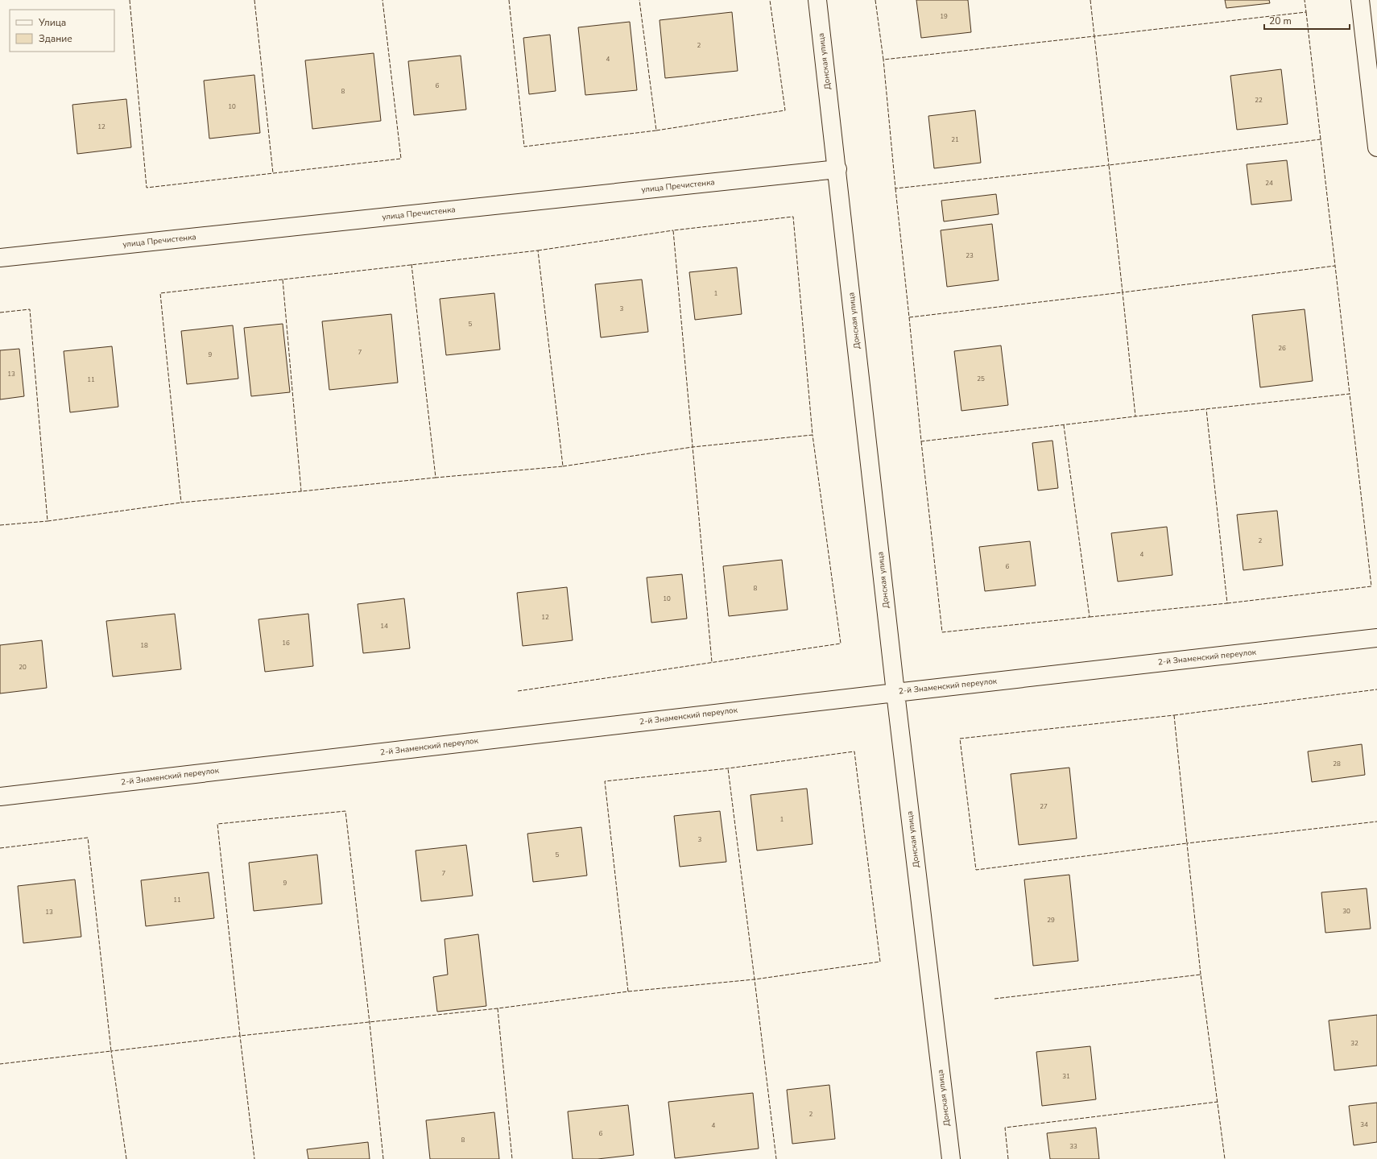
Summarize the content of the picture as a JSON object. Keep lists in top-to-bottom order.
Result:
{
  "streets": {
    "street": ["Донская улица", "улица Пречистенка", "2-й Знаменский переулок"]
  },
  "crossings": [
    ["Донская улица", "улица Пречистенка"],
    ["Донская улица", "2-й Знаменский переулок"]
  ],
  "house_numbers": [
    "19",
    "2",
    "4",
    "6",
    "8",
    "22",
    "10",
    "12",
    "21",
    "24",
    "23",
    "1",
    "3",
    "5",
    "26",
    "7",
    "9",
    "13",
    "25",
    "11",
    "2",
    "4",
    "6",
    "8",
    "10",
    "12",
    "14",
    "16",
    "18",
    "20",
    "28",
    "27",
    "1",
    "3",
    "5",
    "7",
    "9",
    "11",
    "30",
    "13",
    "29",
    "32",
    "31",
    "2",
    "34",
    "4",
    "6",
    "8",
    "33"
  ],
  "legend": ["Улица", "Здание"],
  "scale_bar": "20 m"
}
